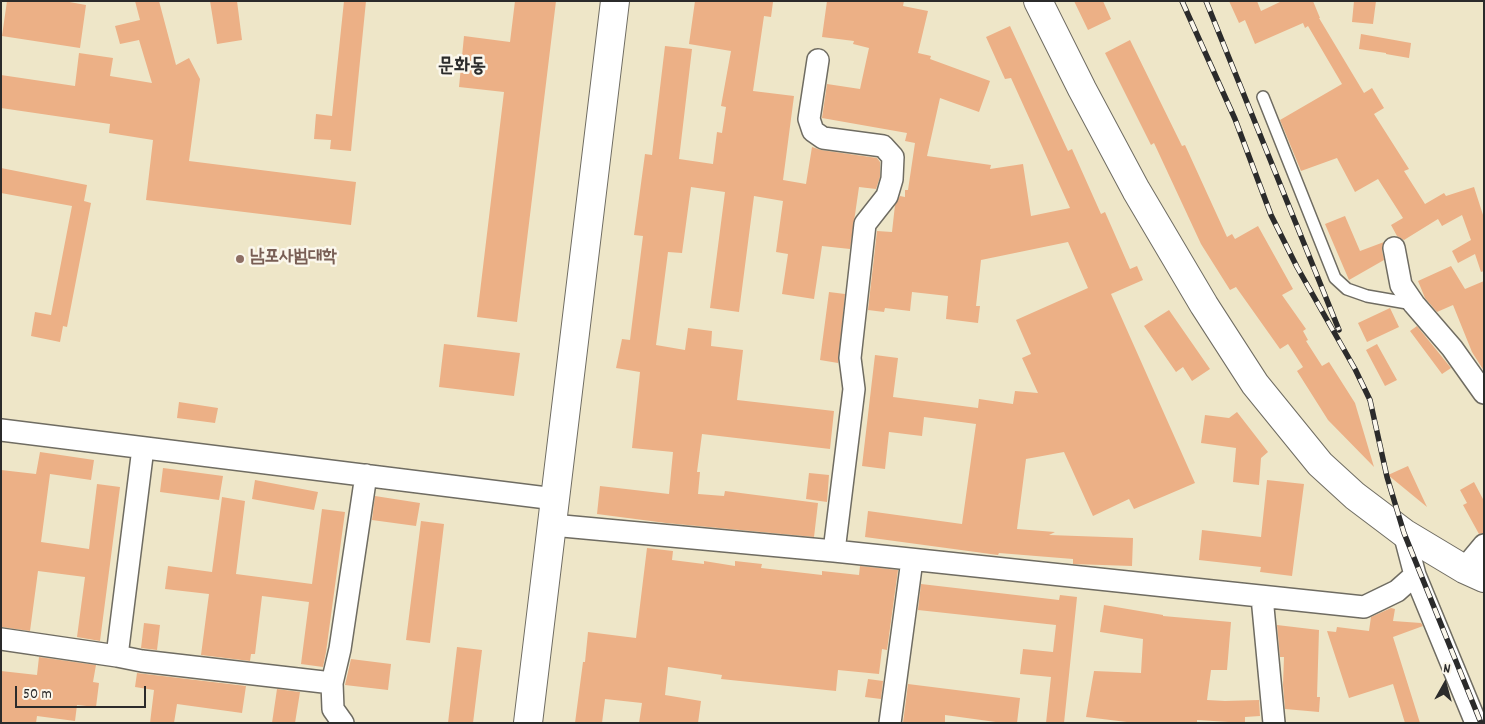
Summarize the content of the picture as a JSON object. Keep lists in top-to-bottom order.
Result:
{
  "districts": ["문화동"],
  "places": ["남포사범대학"],
  "scale_bar": "50 m",
  "north": "top"
}
